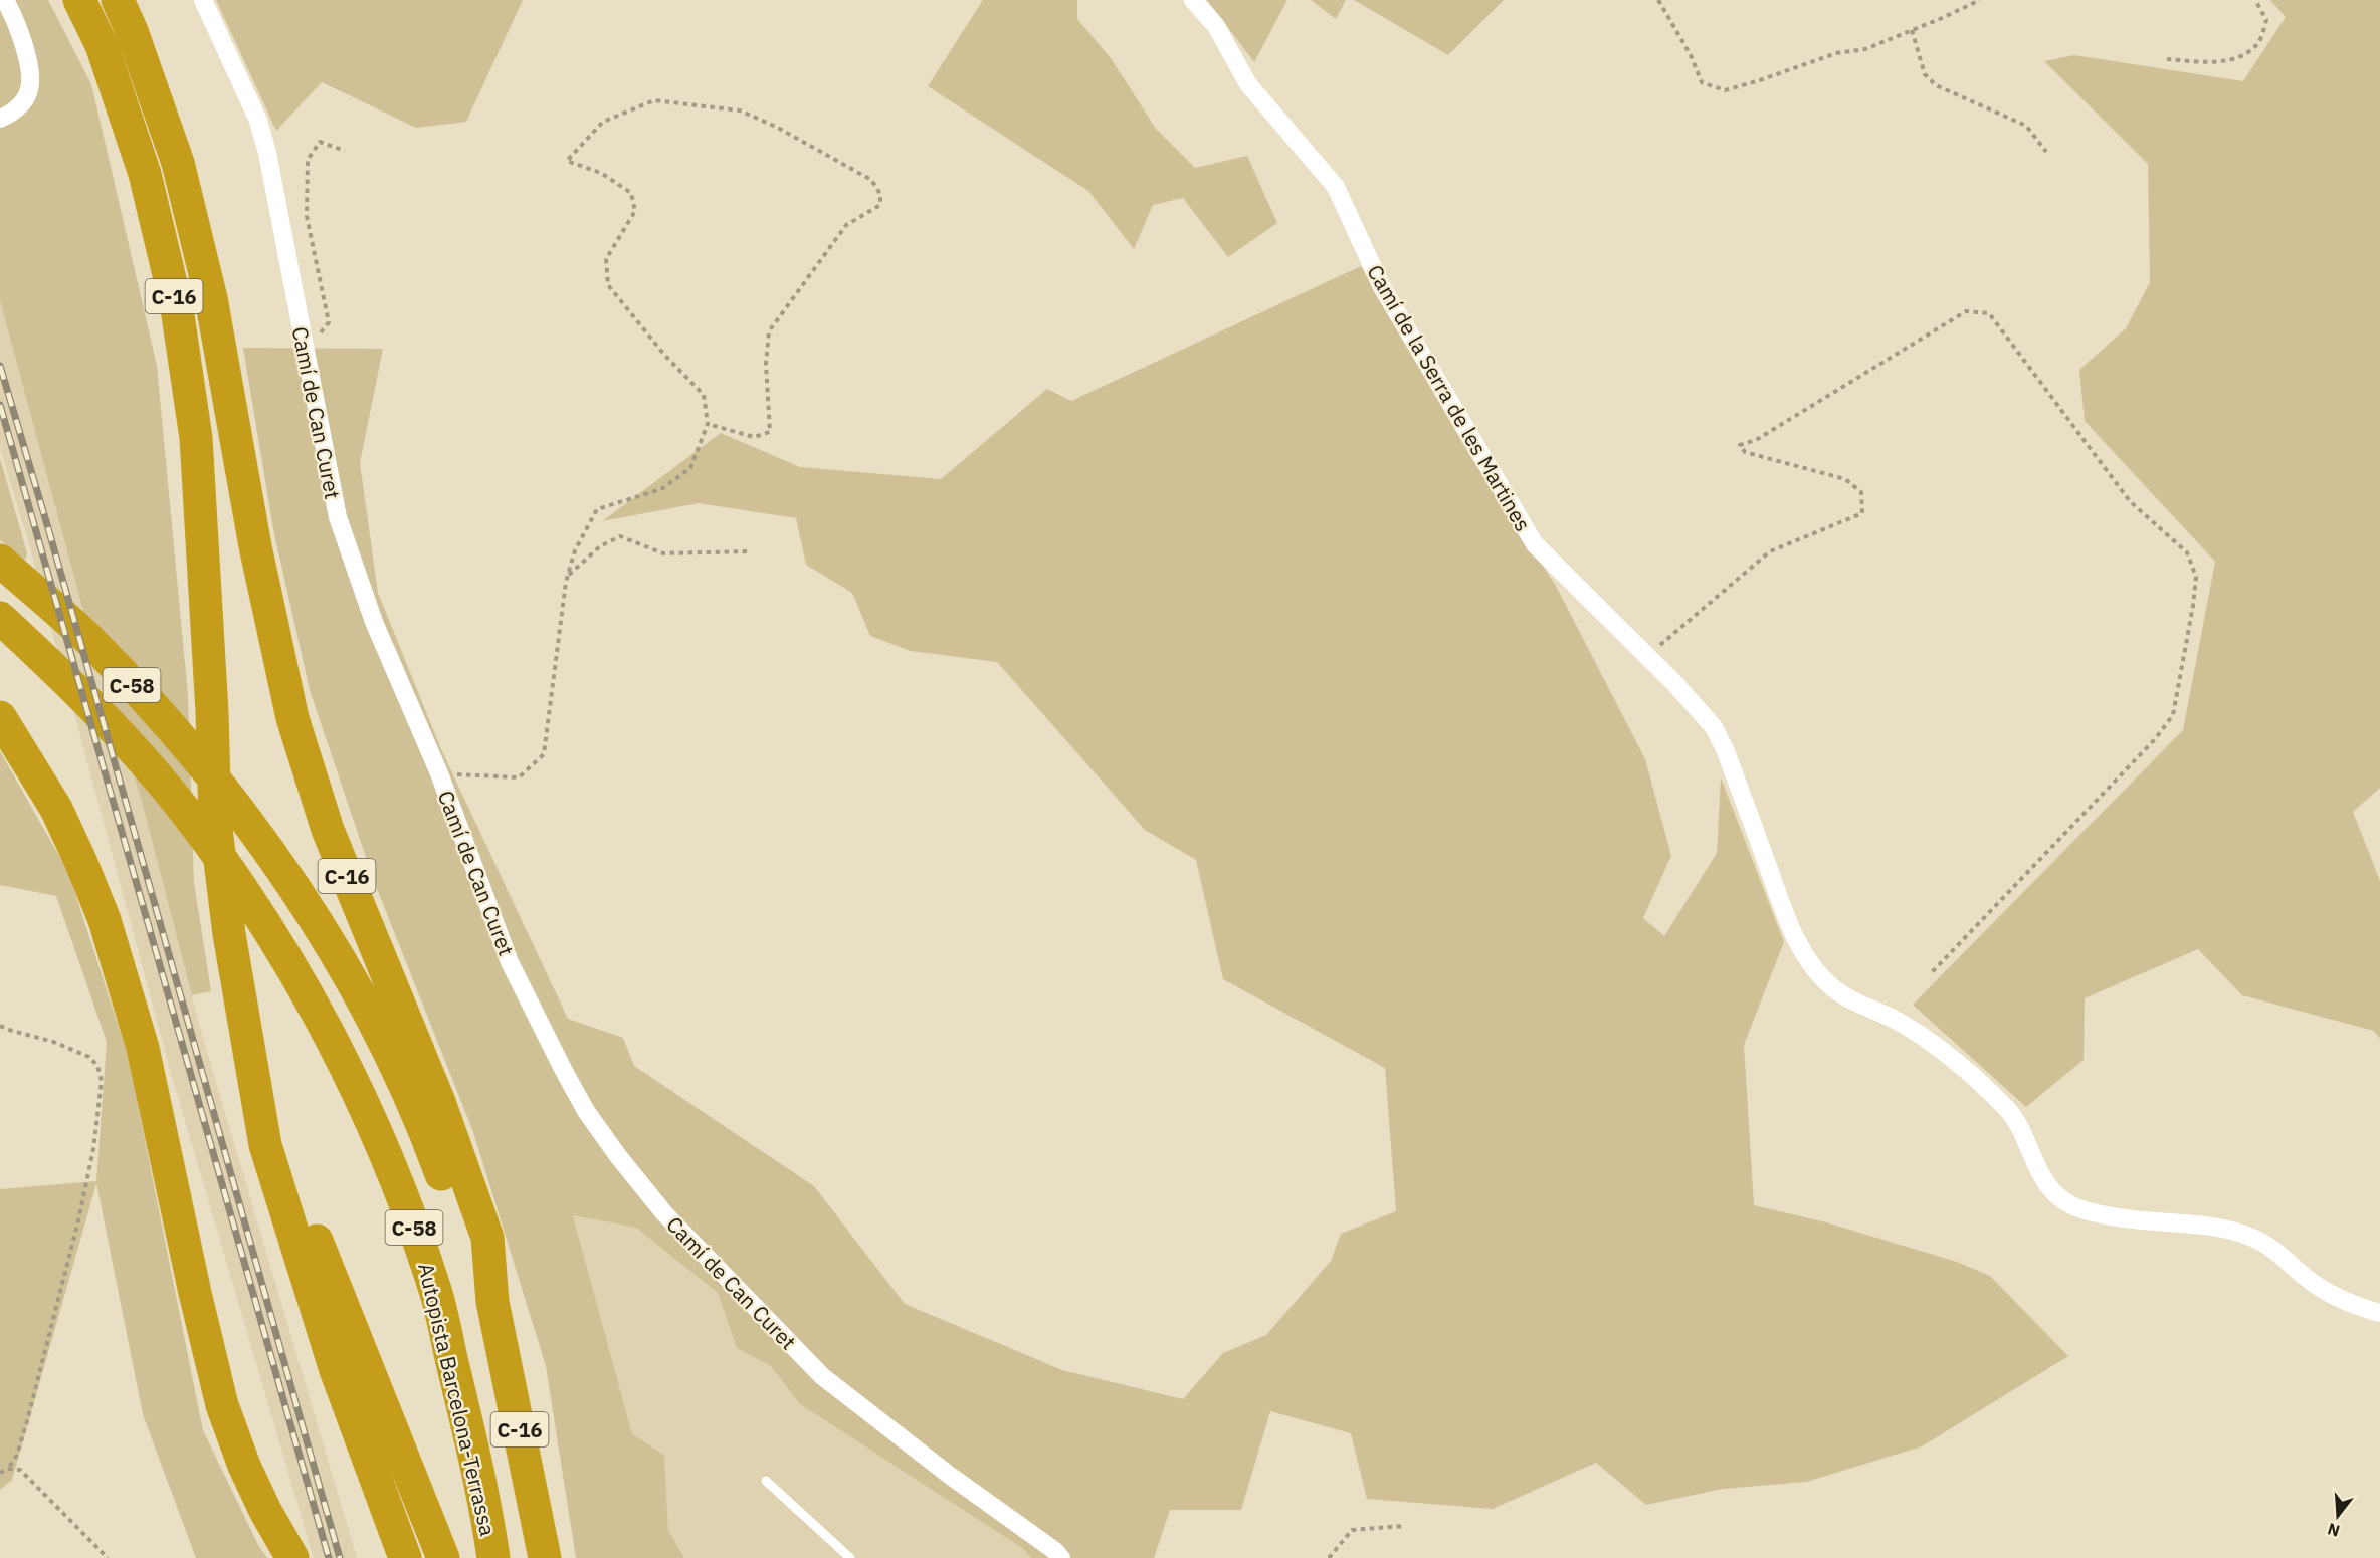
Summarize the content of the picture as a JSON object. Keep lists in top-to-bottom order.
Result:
{
  "streets": {
    "highway": ["C-16", "C-58", "Autopista Barcelona-Terrassa"],
    "street": ["Camí de la Serra de les Martines", "Camí de Can Curet"]
  },
  "crossings": [
    ["C-16", "C-58"]
  ],
  "north": "bottom"
}
